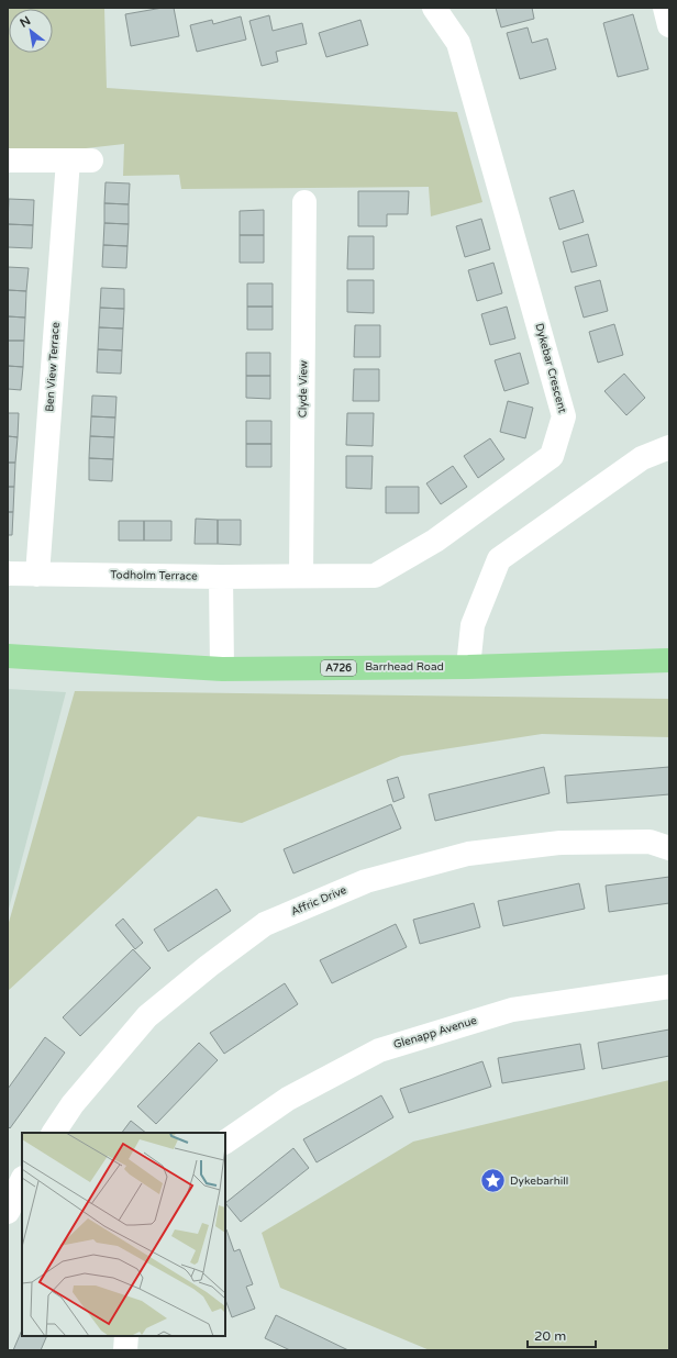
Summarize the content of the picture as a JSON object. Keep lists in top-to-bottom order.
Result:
{
  "streets": {
    "main road": ["Barrhead Road", "A726"],
    "street": [
      "Ben View Terrace",
      "Dykebar Crescent",
      "Clyde View",
      "Todholm Terrace",
      "Affric Drive",
      "Glenapp Avenue"
    ]
  },
  "crossings": [
    ["Ben View Terrace", "Todholm Terrace"],
    ["Dykebar Crescent", "Clyde View"],
    ["Dykebar Crescent", "Todholm Terrace"],
    ["Clyde View", "Todholm Terrace"]
  ],
  "places": {
    "place": ["Dykebarhill"]
  },
  "scale_bar": "20 m",
  "north": "top left"
}
